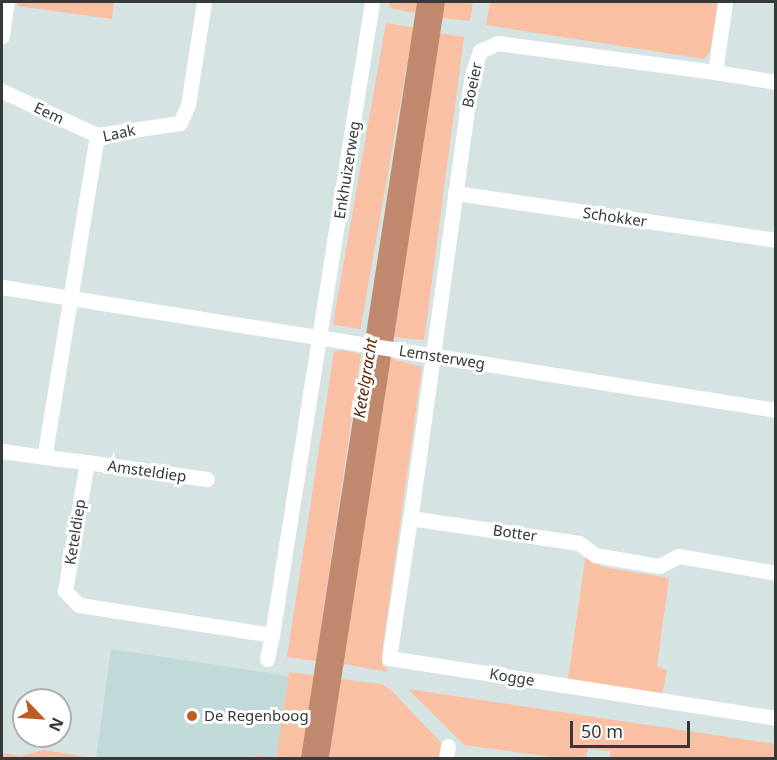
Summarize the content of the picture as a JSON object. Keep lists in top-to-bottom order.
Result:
{
  "streets": {
    "street": [
      "Boeier",
      "Eem",
      "Laak",
      "Enkhuizerweg",
      "Schokker",
      "Lemsterweg",
      "Amsteldiep",
      "Keteldiep",
      "Botter",
      "Kogge"
    ]
  },
  "crossings": [
    ["Boeier", "Schokker"],
    ["Boeier", "Lemsterweg"],
    ["Eem", "Laak"],
    ["Laak", "Lemsterweg"],
    ["Enkhuizerweg", "Lemsterweg"],
    ["Amsteldiep", "Keteldiep"],
    ["Botter", "Kogge"]
  ],
  "water": ["Ketelgracht"],
  "places": ["De Regenboog"],
  "scale_bar": "50 m",
  "north": "bottom right"
}
